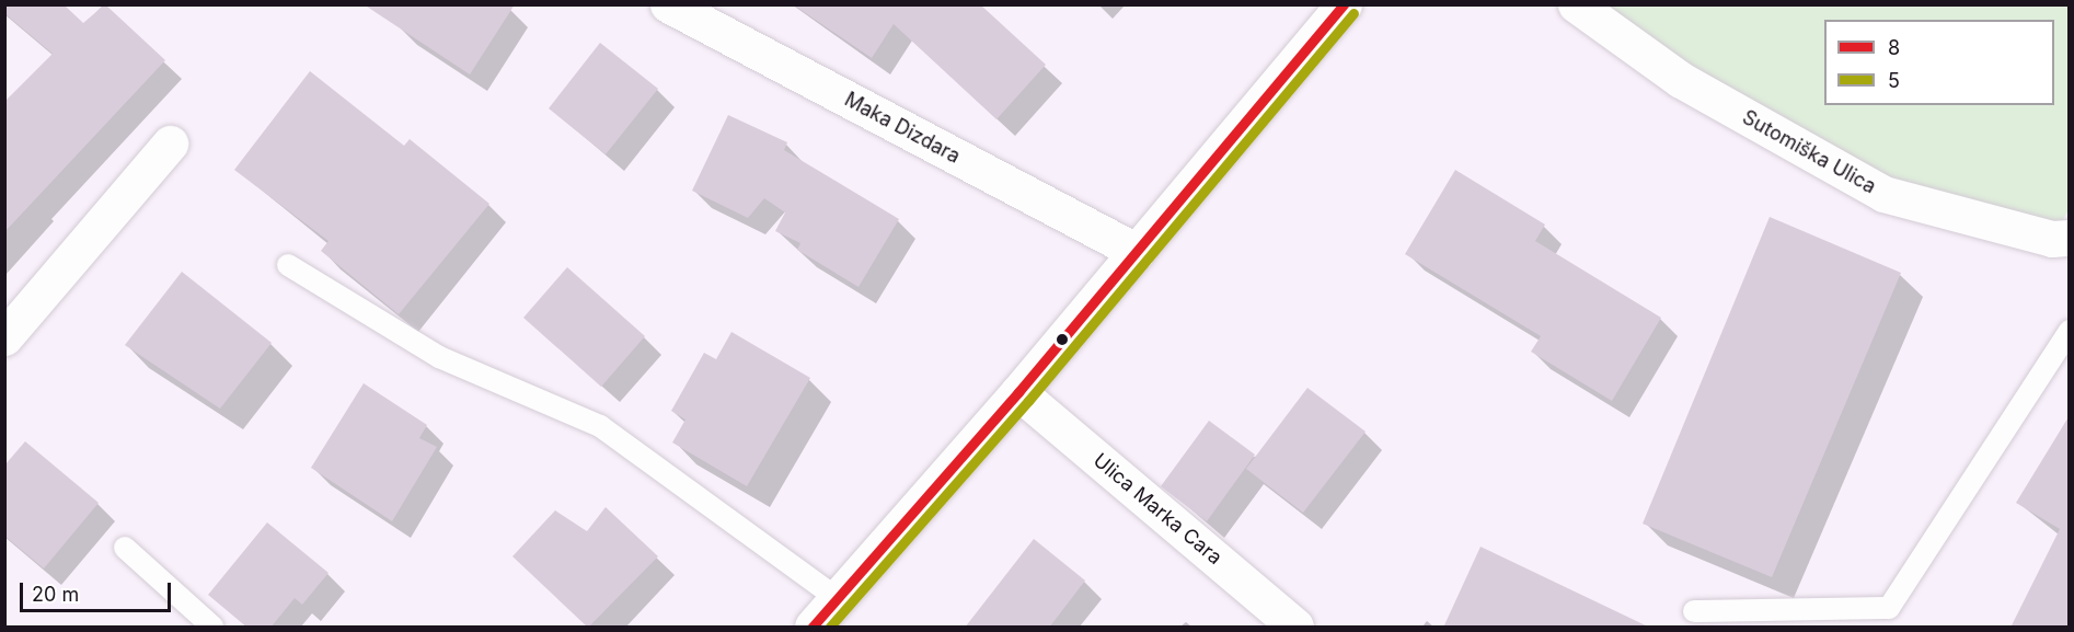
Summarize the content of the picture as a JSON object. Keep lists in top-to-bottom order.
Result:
{
  "streets": {
    "street": ["Maka Dizdara", "Sutomiška Ulica", "Ulica Marka Cara"]
  },
  "lines": ["transit line 8", "transit line 5"],
  "legend": ["8", "5"],
  "scale_bar": "20 m"
}
